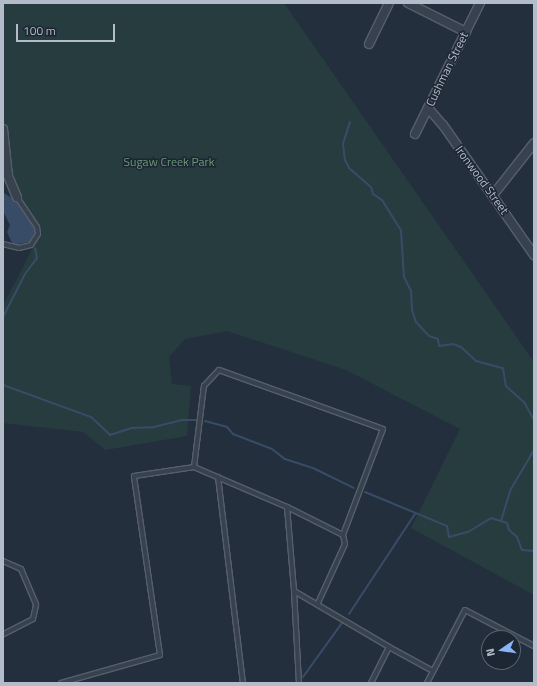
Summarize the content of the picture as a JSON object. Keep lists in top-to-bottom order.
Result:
{
  "streets": {
    "street": ["Cushman Street", "Ironwood Street"]
  },
  "crossings": [
    ["Cushman Street", "Ironwood Street"]
  ],
  "parks": ["Sugaw Creek Park"],
  "scale_bar": "100 m",
  "north": "left"
}
